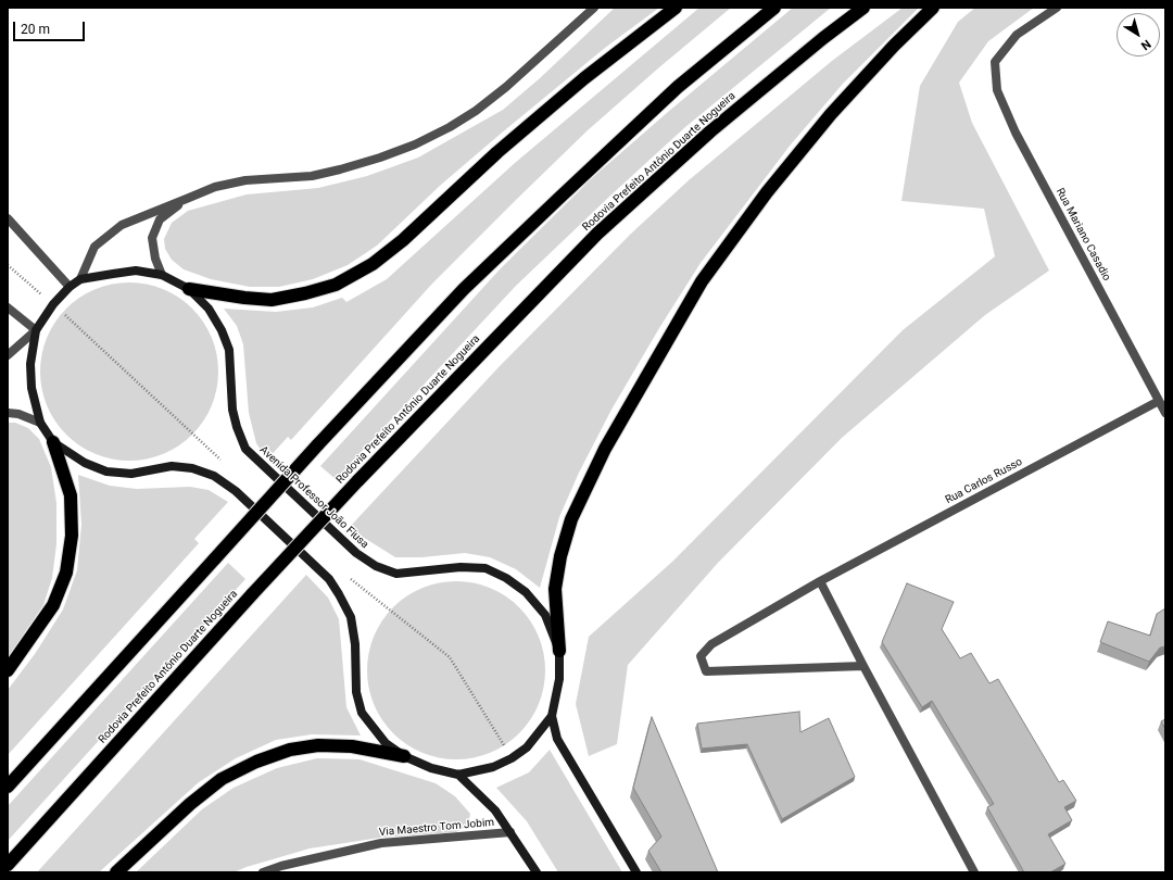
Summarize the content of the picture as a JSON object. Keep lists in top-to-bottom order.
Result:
{
  "streets": {
    "highway": ["Rodovia Prefeito Antônio Duarte Nogueira"],
    "main road": ["Avenida Professor João Fiusa"],
    "street": ["Rua Mariano Casadio", "Rua Carlos Russo", "Via Maestro Tom Jobim"]
  },
  "crossings": [
    ["Rua Mariano Casadio", "Rua Carlos Russo"]
  ],
  "scale_bar": "20 m",
  "north": "bottom right"
}
